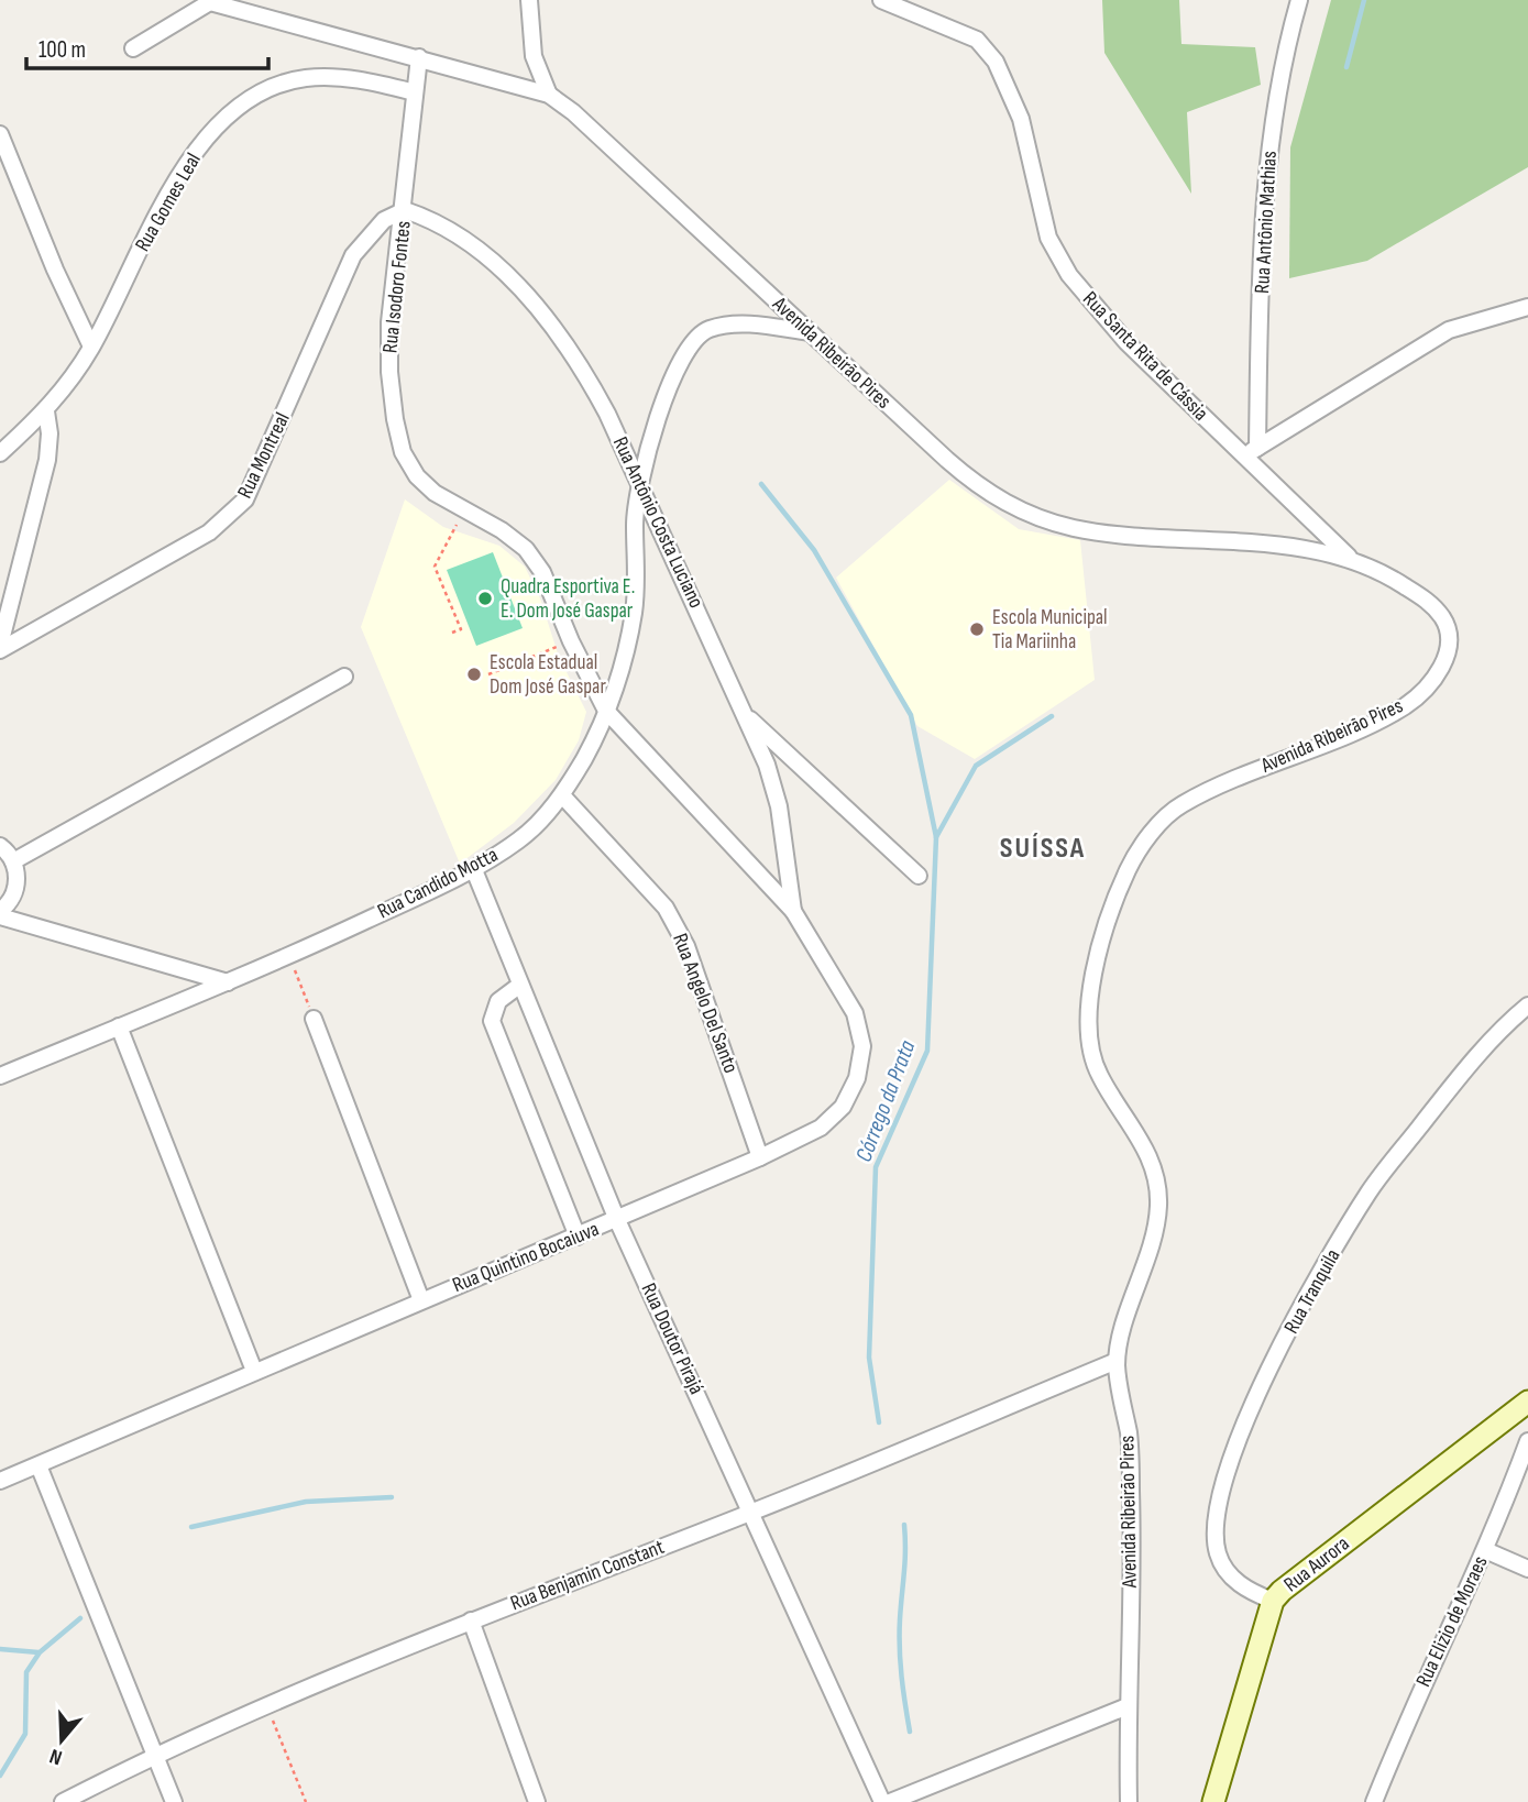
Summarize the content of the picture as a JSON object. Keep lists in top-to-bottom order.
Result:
{
  "streets": {
    "street": [
      "Rua Gomes Leal",
      "Rua Antônio Mathias",
      "Rua Isodoro Fontes",
      "Avenida Ribeirão Pires",
      "Rua Santa Rita de Cássia",
      "Rua Montreal",
      "Rua Antônio Costa Luciano",
      "Rua Candido Motta",
      "Rua Angelo Del Santo",
      "Rua Quintino Bocaiuva",
      "Rua Tranquila",
      "Rua Doutor Pirajá",
      "Rua Aurora",
      "Rua Benjamin Constant",
      "Rua Elizio de Moraes"
    ]
  },
  "crossings": [
    ["Rua Gomes Leal", "Rua Isodoro Fontes"],
    ["Rua Isodoro Fontes", "Rua Montreal"],
    ["Rua Isodoro Fontes", "Rua Antônio Costa Luciano"],
    ["Rua Isodoro Fontes", "Rua Candido Motta"],
    ["Rua Isodoro Fontes", "Rua Quintino Bocaiuva"],
    ["Avenida Ribeirão Pires", "Rua Santa Rita de Cássia"],
    ["Avenida Ribeirão Pires", "Rua Candido Motta"],
    ["Avenida Ribeirão Pires", "Rua Benjamin Constant"],
    ["Rua Montreal", "Rua Antônio Costa Luciano"],
    ["Rua Antônio Costa Luciano", "Rua Candido Motta"],
    ["Rua Antônio Costa Luciano", "Rua Quintino Bocaiuva"],
    ["Rua Candido Motta", "Rua Angelo Del Santo"],
    ["Rua Candido Motta", "Rua Doutor Pirajá"],
    ["Rua Angelo Del Santo", "Rua Quintino Bocaiuva"],
    ["Rua Quintino Bocaiuva", "Rua Doutor Pirajá"],
    ["Rua Tranquila", "Rua Aurora"],
    ["Rua Doutor Pirajá", "Rua Benjamin Constant"]
  ],
  "districts": ["SUÍSSA"],
  "water": ["Córrego da Prata"],
  "places": ["Quadra Esportiva E. E. Dom José Gaspar", "Escola Municipal Tia Mariinha", "Escola Estadual Dom José Gaspar"],
  "scale_bar": "100 m",
  "north": "bottom"
}
